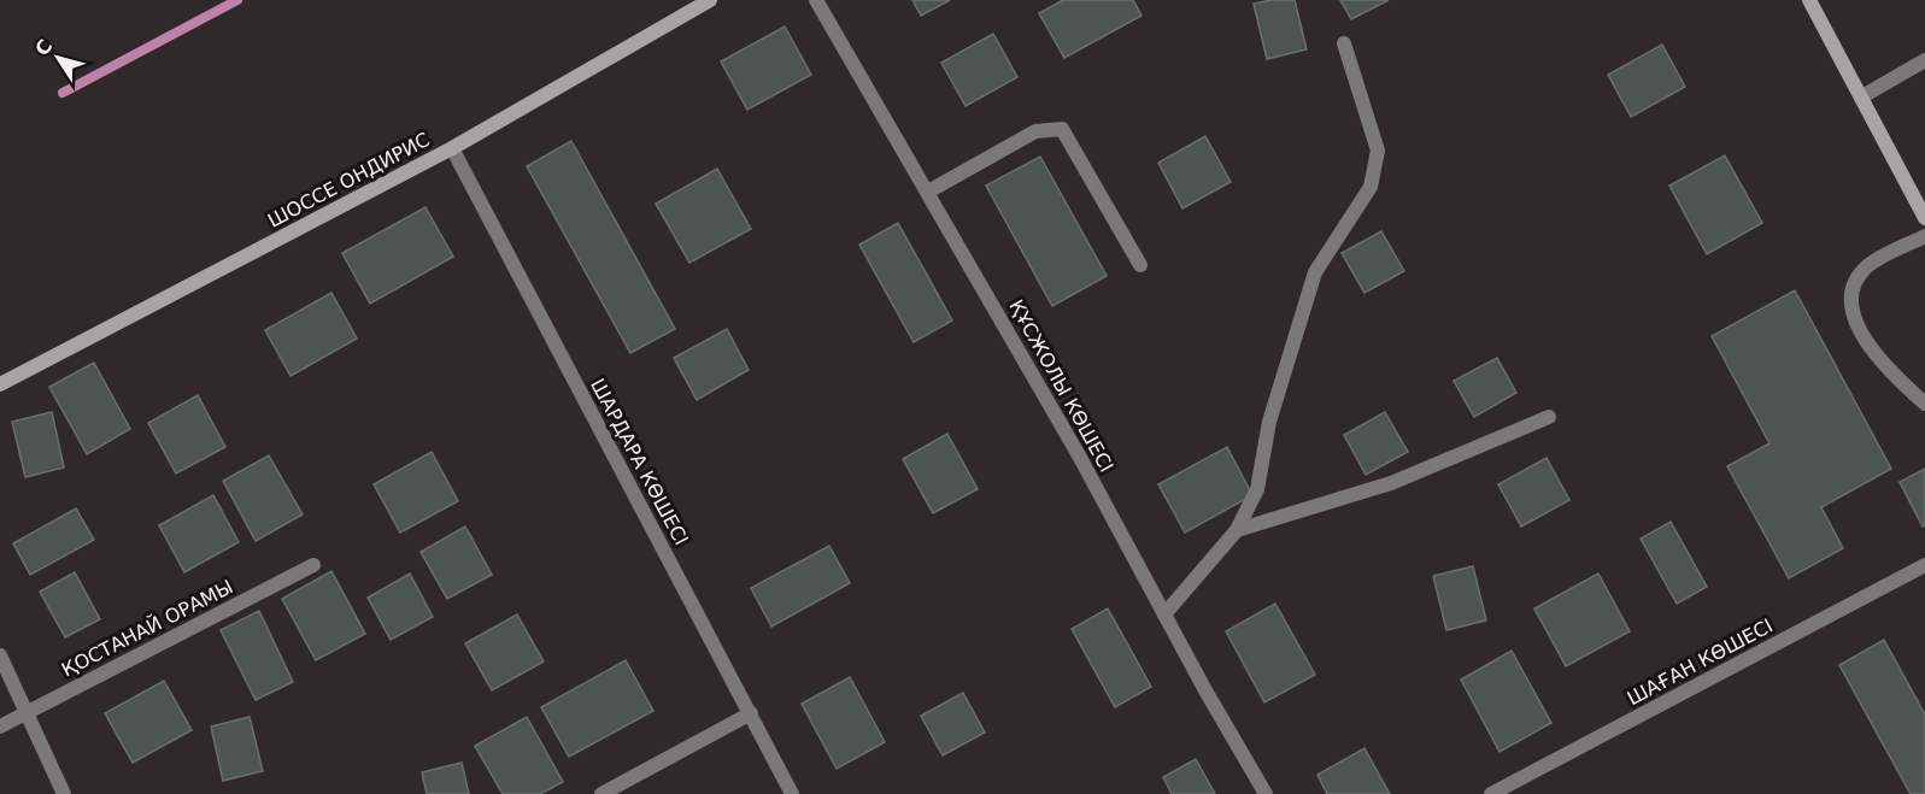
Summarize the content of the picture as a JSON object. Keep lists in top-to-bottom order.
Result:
{
  "streets": {
    "main road": ["ШОССЕ ОНДИРИС"],
    "street": [
      "ҚҰСЖОЛЫ КӨШЕСІ",
      "ШАРДАРА КӨШЕСІ",
      "ҚОСТАНАЙ ОРАМЫ",
      "ШАҒАН КӨШЕСІ"
    ]
  },
  "crossings": [
    ["ШОССЕ ОНДИРИС", "ШАРДАРА КӨШЕСІ"]
  ],
  "north": "top left"
}
